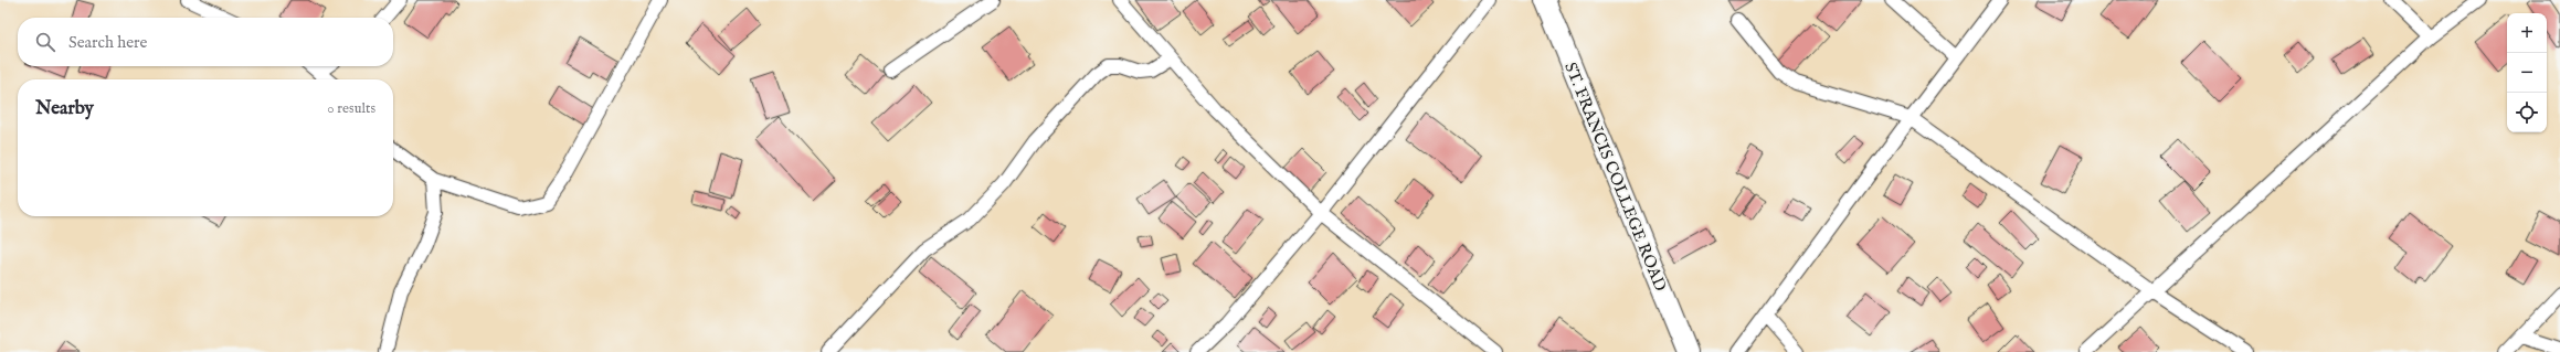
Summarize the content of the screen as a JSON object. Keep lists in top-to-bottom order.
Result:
{
  "streets": {
    "main road": ["ST. FRANCIS COLLEGE ROAD"]
  },
  "page": {
    "map_buttons": ["+", "−"],
    "search": "Search here",
    "heading": ["Nearby", "0 results"]
  }
}
